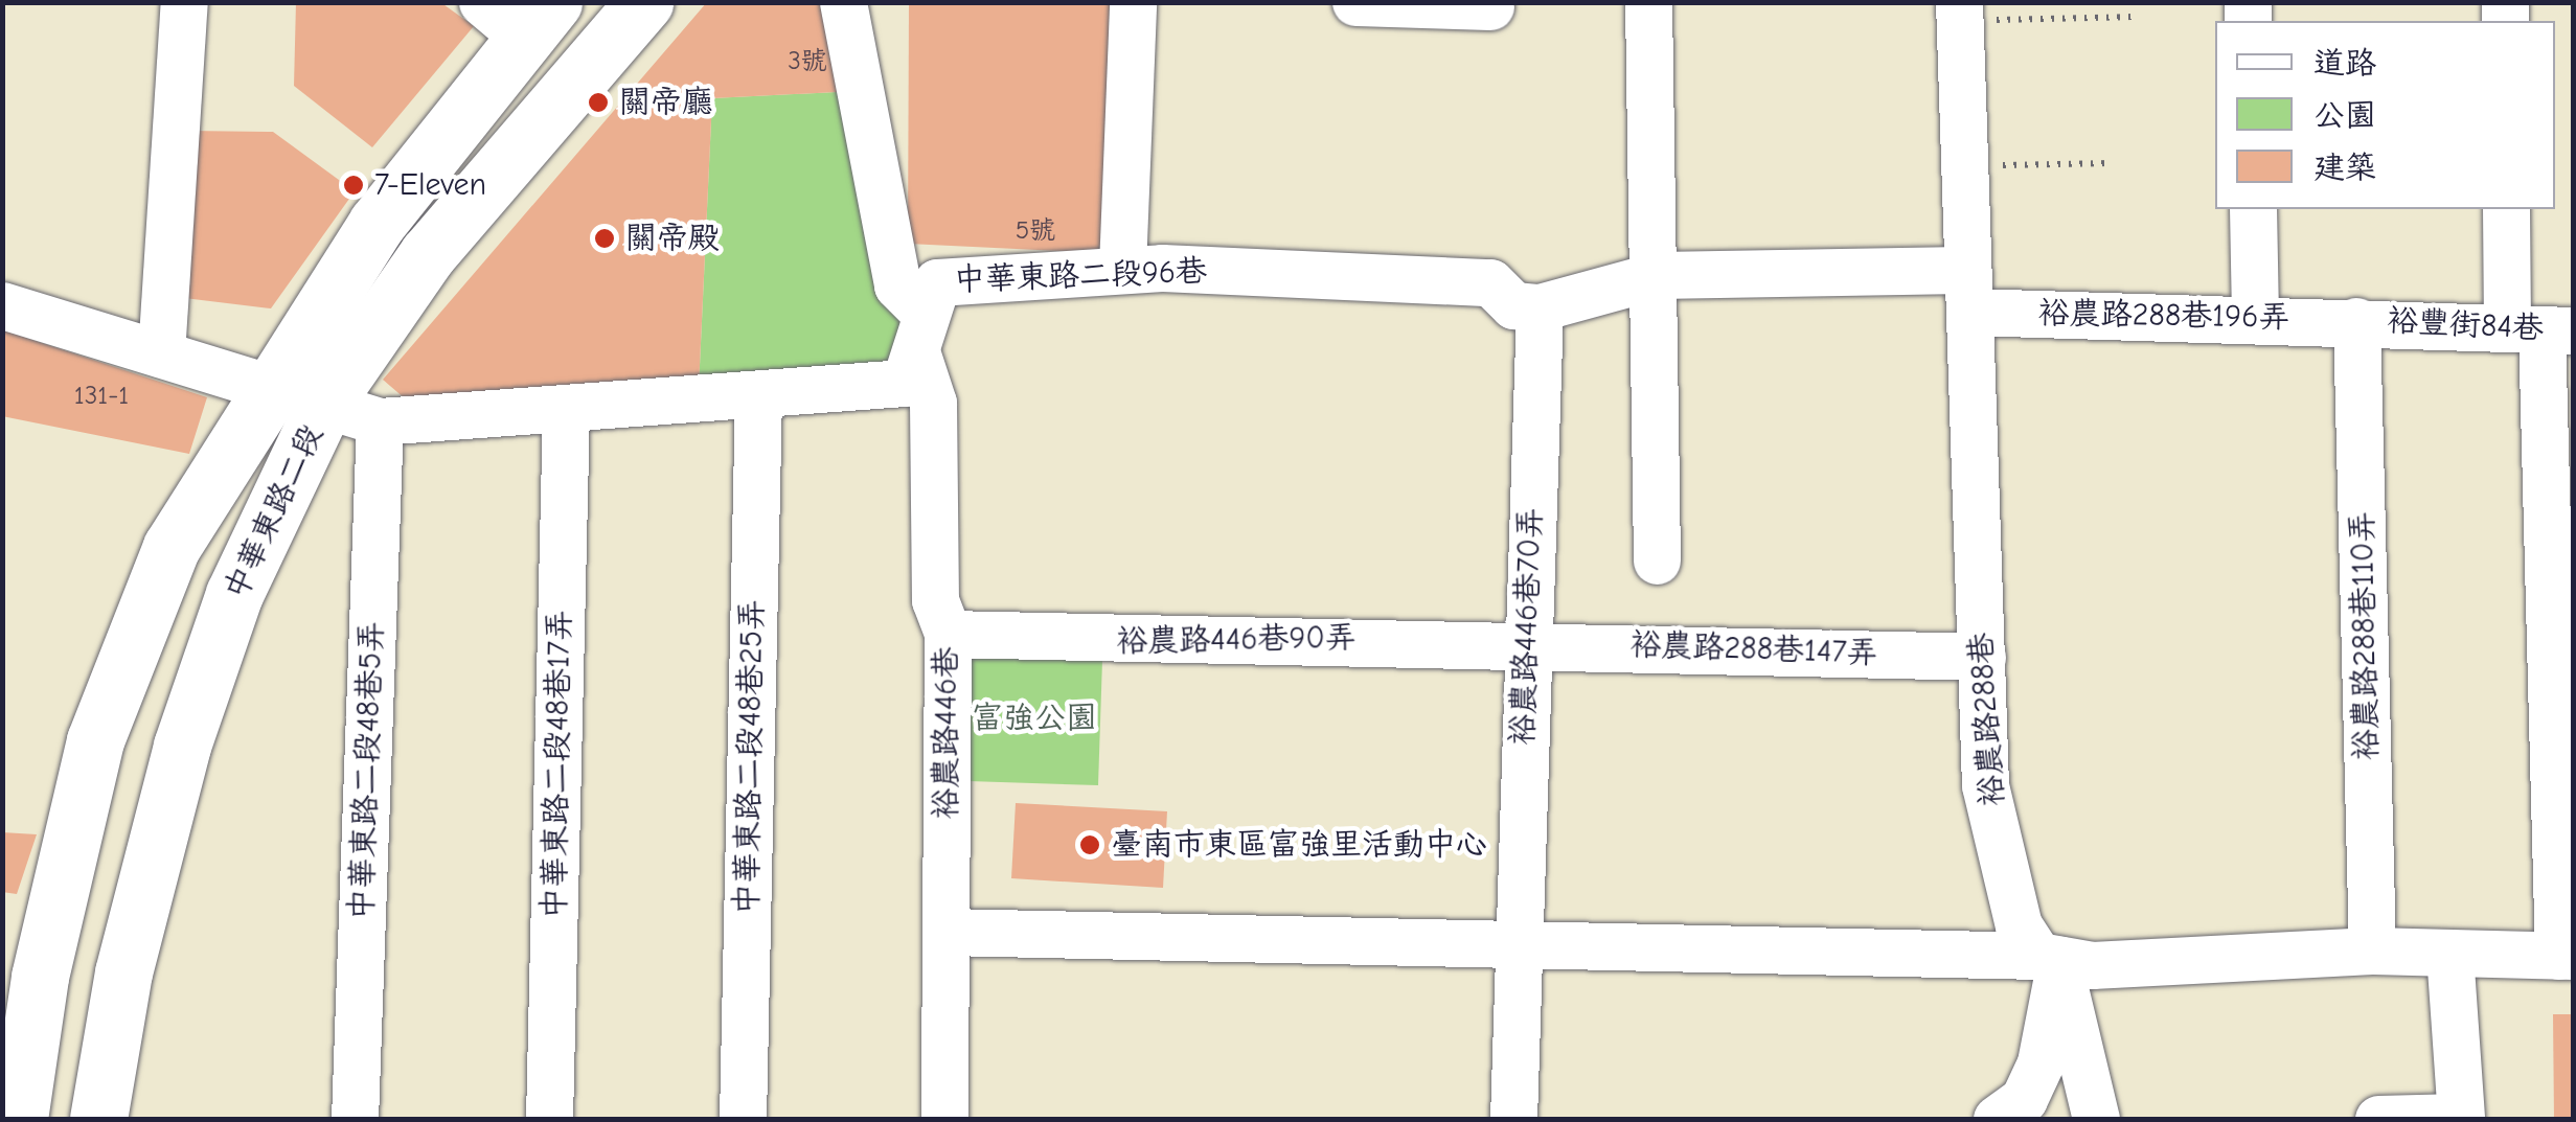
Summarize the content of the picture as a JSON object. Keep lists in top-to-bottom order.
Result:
{
  "streets": {
    "main road": ["中華東路二段"],
    "street": [
      "中華東路二段96巷",
      "裕農路288巷196弄",
      "裕豐街84巷",
      "裕農路446巷70弄",
      "裕農路288巷110弄",
      "裕農路446巷90弄",
      "裕農路288巷147弄",
      "裕農路288巷",
      "裕農路446巷",
      "中華東路二段48巷25弄",
      "中華東路二段48巷17弄",
      "中華東路二段48巷5弄"
    ]
  },
  "crossings": [
    ["中華東路二段96巷", "中華東路二段"],
    ["中華東路二段96巷", "裕農路446巷70弄"],
    ["中華東路二段96巷", "裕農路446巷"],
    ["中華東路二段96巷", "中華東路二段48巷25弄"],
    ["中華東路二段96巷", "中華東路二段48巷17弄"],
    ["中華東路二段96巷", "中華東路二段48巷5弄"],
    ["裕農路288巷196弄", "裕豐街84巷"],
    ["裕農路288巷196弄", "裕農路288巷110弄"],
    ["裕農路288巷196弄", "裕農路288巷"],
    ["裕豐街84巷", "裕農路288巷110弄"],
    ["裕農路446巷70弄", "裕農路446巷90弄"],
    ["裕農路446巷70弄", "裕農路288巷147弄"],
    ["裕農路446巷90弄", "裕農路288巷147弄"],
    ["裕農路446巷90弄", "裕農路446巷"],
    ["裕農路288巷147弄", "裕農路288巷"]
  ],
  "parks": ["富強公園"],
  "places": [
    "關帝廳",
    "7-Eleven",
    "關帝殿",
    "臺南市東區富強里活動中心"
  ],
  "house_numbers": ["3號", "5號", "131-1"],
  "legend": ["道路", "公園", "建築"]
}
